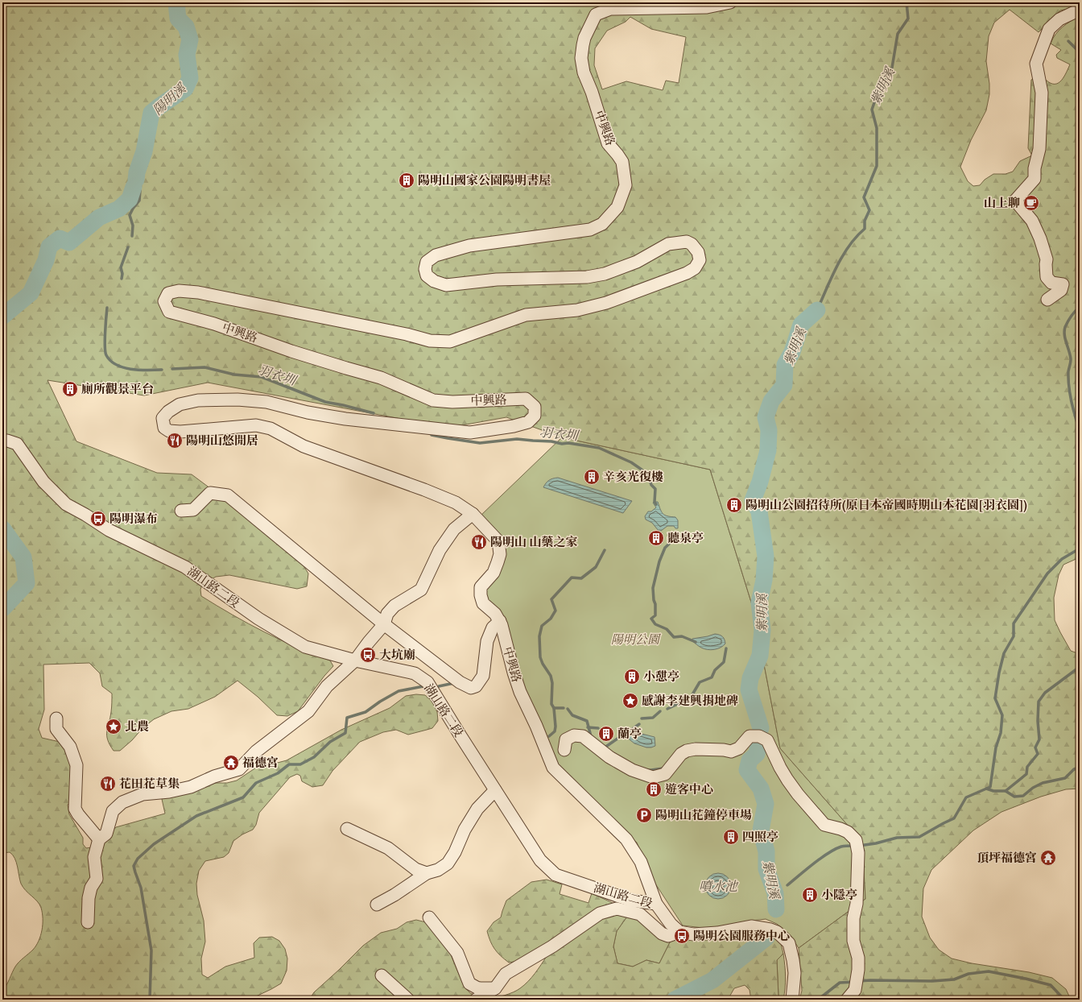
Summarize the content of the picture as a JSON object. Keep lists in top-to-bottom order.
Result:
{
  "streets": {
    "street": ["中興路", "湖山路二段"]
  },
  "crossings": [
    ["中興路", "湖山路二段"]
  ],
  "water": [
    "紫明溪",
    "陽明溪",
    "羽衣圳",
    "噴水池"
  ],
  "parks": ["陽明公園"],
  "places": {
    "building": [
      "陽明山國家公園陽明書屋",
      "廁所觀景平台",
      "辛亥光復樓",
      "陽明山公園招待所(原日本帝國時期山本花園[羽衣園])",
      "聽泉亭",
      "小憇亭",
      "蘭亭",
      "遊客中心",
      "四照亭",
      "小隱亭"
    ],
    "cafe": ["山上聊"],
    "restaurant": ["陽明山悠閒居", "陽明山 山藥之家", "花田花草集"],
    "bus stop": ["陽明瀑布", "大坑廟", "陽明公園服務中心"],
    "place": ["感謝李建興捐地碑", "北農"],
    "temple": ["福德宮", "頂坪福德宮"],
    "parking": ["陽明山花鐘停車場"]
  }
}
